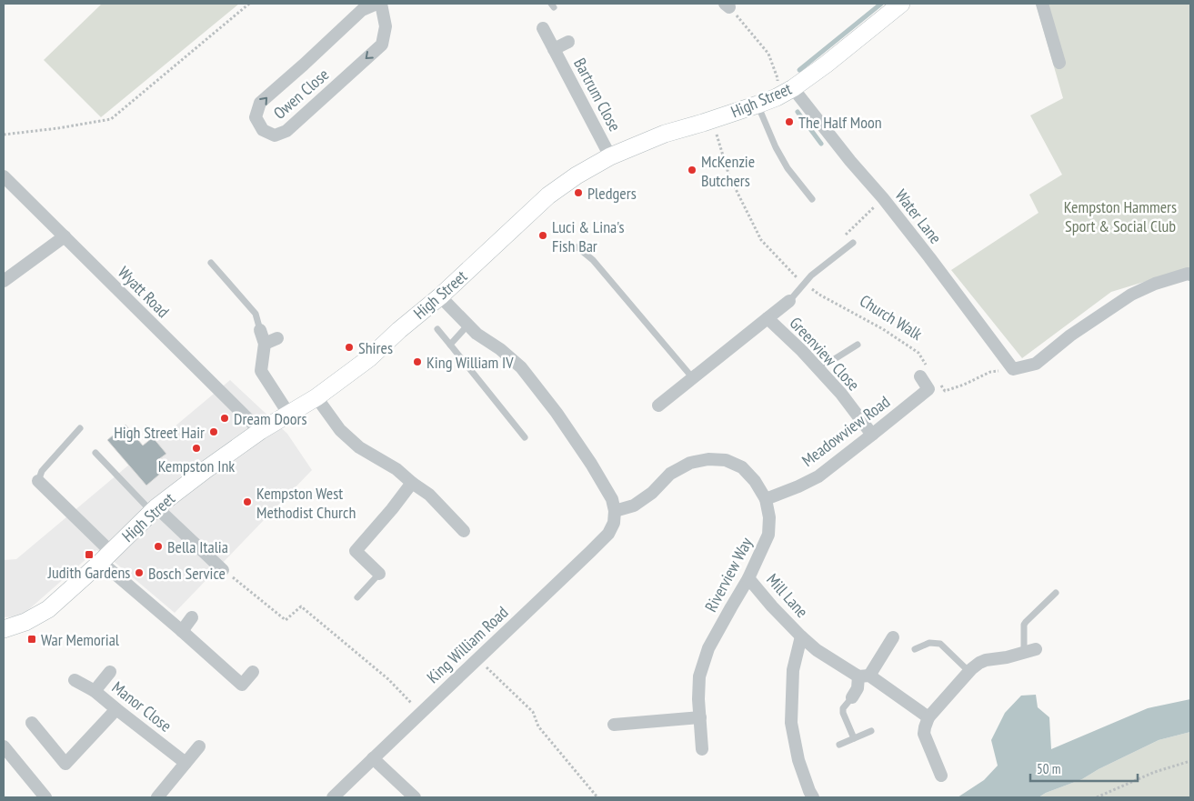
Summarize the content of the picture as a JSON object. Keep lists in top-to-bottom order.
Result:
{
  "streets": {
    "main road": ["High Street"],
    "street": [
      "Owen Close",
      "Bartrum Close",
      "Water Lane",
      "Wyatt Road",
      "Greenview Close",
      "Meadowview Road",
      "Riverview Way",
      "Mill Lane",
      "King William Road",
      "Manor Close"
    ],
    "path": ["Church Walk"]
  },
  "crossings": [
    ["Bartrum Close", "High Street"],
    ["High Street", "Water Lane"],
    ["High Street", "Wyatt Road"],
    ["High Street", "Church Walk"],
    ["Church Walk", "Meadowview Road"],
    ["Greenview Close", "Meadowview Road"],
    ["Meadowview Road", "Riverview Way"],
    ["Riverview Way", "Mill Lane"],
    ["Riverview Way", "King William Road"]
  ],
  "parks": ["Kempston Hammers Sport & Social Club"],
  "places": {
    "other": [
      "The Half Moon",
      "McKenzie Butchers",
      "Pledgers",
      "Luci & Lina's Fish Bar",
      "Shires",
      "King William IV",
      "Dream Doors",
      "High Street Hair",
      "Kempston Ink",
      "Kempston West Methodist Church",
      "Bella Italia",
      "Bosch Service"
    ],
    "transit": ["Judith Gardens", "War Memorial"]
  },
  "scale_bar": "50 m"
}
